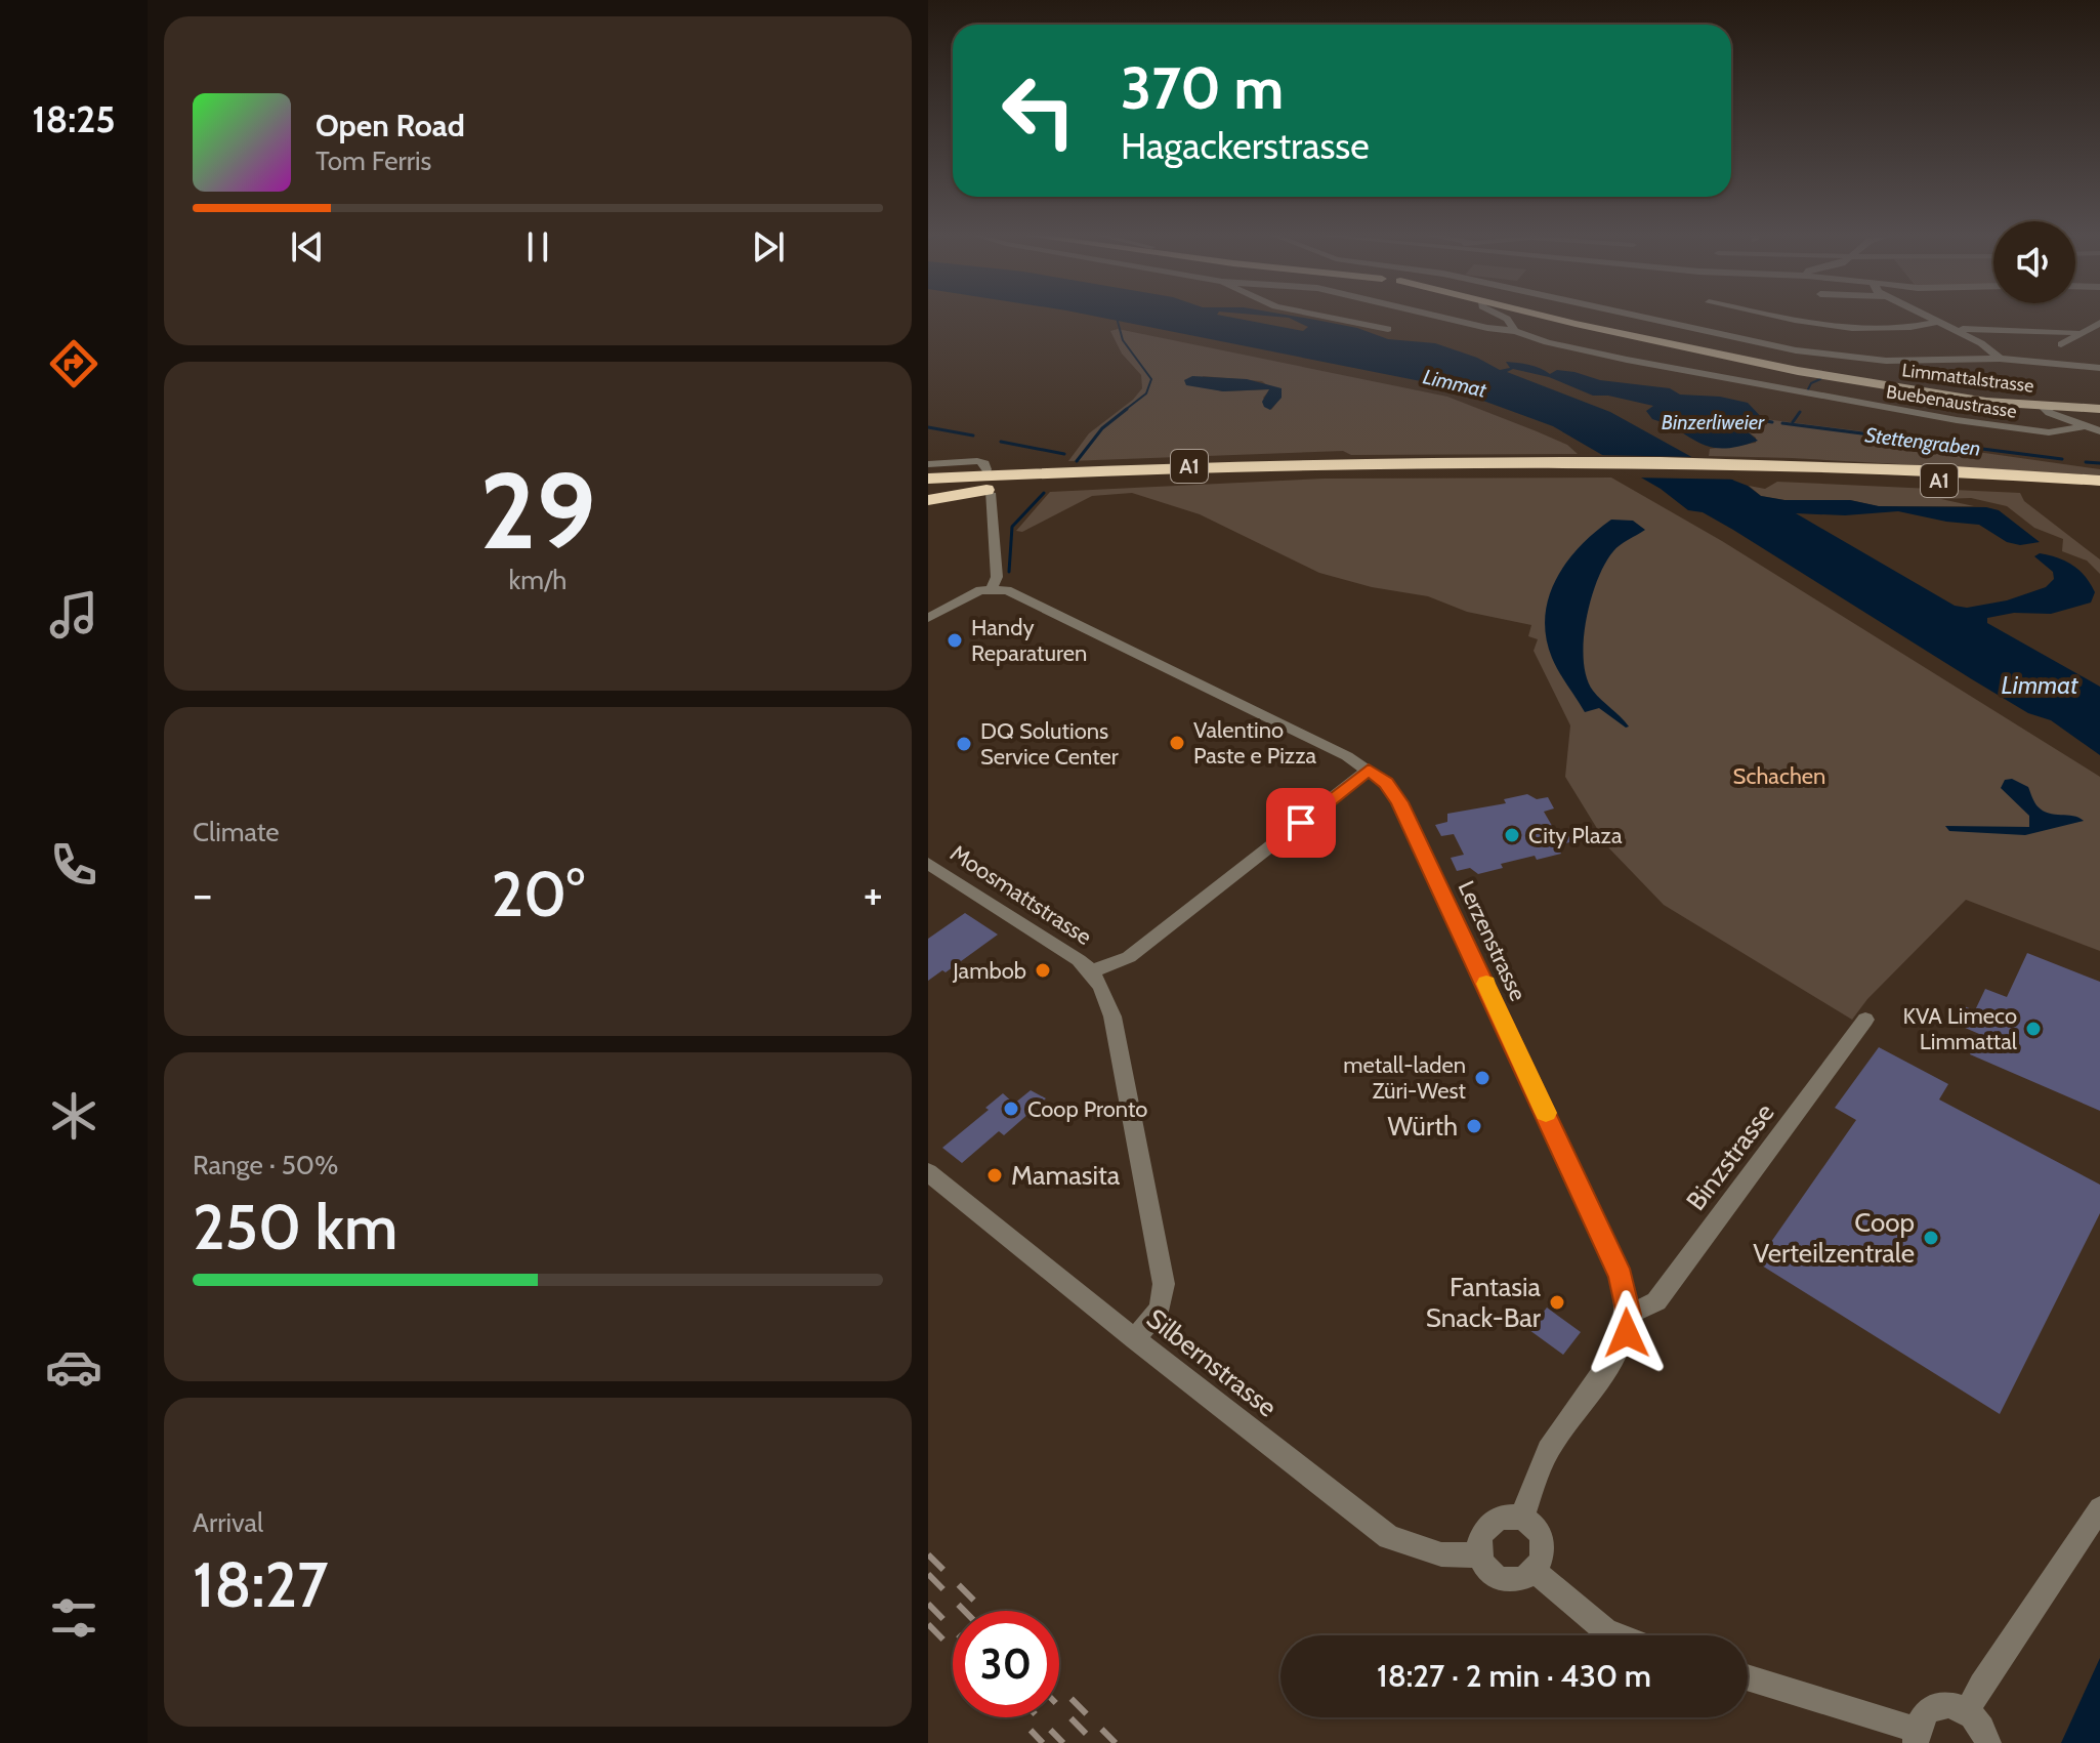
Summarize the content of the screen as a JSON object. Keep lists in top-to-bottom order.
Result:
{
  "streets": {
    "highway": ["A1"],
    "main road": ["Limmattalstrasse"],
    "street": [
      "Buebenaustrasse",
      "Moosmattstrasse",
      "Lerzenstrasse",
      "Binzstrasse",
      "Silbernstrasse"
    ]
  },
  "crossings": [
    ["Moosmattstrasse", "Silbernstrasse"],
    ["Lerzenstrasse", "Binzstrasse"],
    ["Lerzenstrasse", "Silbernstrasse"]
  ],
  "water": ["Limmat", "Binzerliweier", "Stettengraben"],
  "parks": ["Schachen"],
  "places": [
    "Handy Reparaturen",
    "Valentino Paste e Pizza",
    "DQ Solutions Service Center",
    "City Plaza",
    "Jambob",
    "KVA Limeco Limmattal",
    "metall-laden Züri-West",
    "Coop Pronto",
    "Würth",
    "Mamasita",
    "Coop Verteilzentrale",
    "Fantasia Snack-Bar"
  ],
  "page": {
    "tabs": "18:25",
    "turn": ["370 m", "Hagackerstrasse"],
    "song": ["Open Road", "Tom Ferris"],
    "tile": [
      ["29", "km/h"],
      "Climate",
      ["Range · 50%", "250 km"],
      ["Arrival", "18:27"]
    ],
    "heat": ["−", "20°", "+"],
    "limit": "30",
    "trip": "18:27 · 2 min · 430 m"
  }
}
